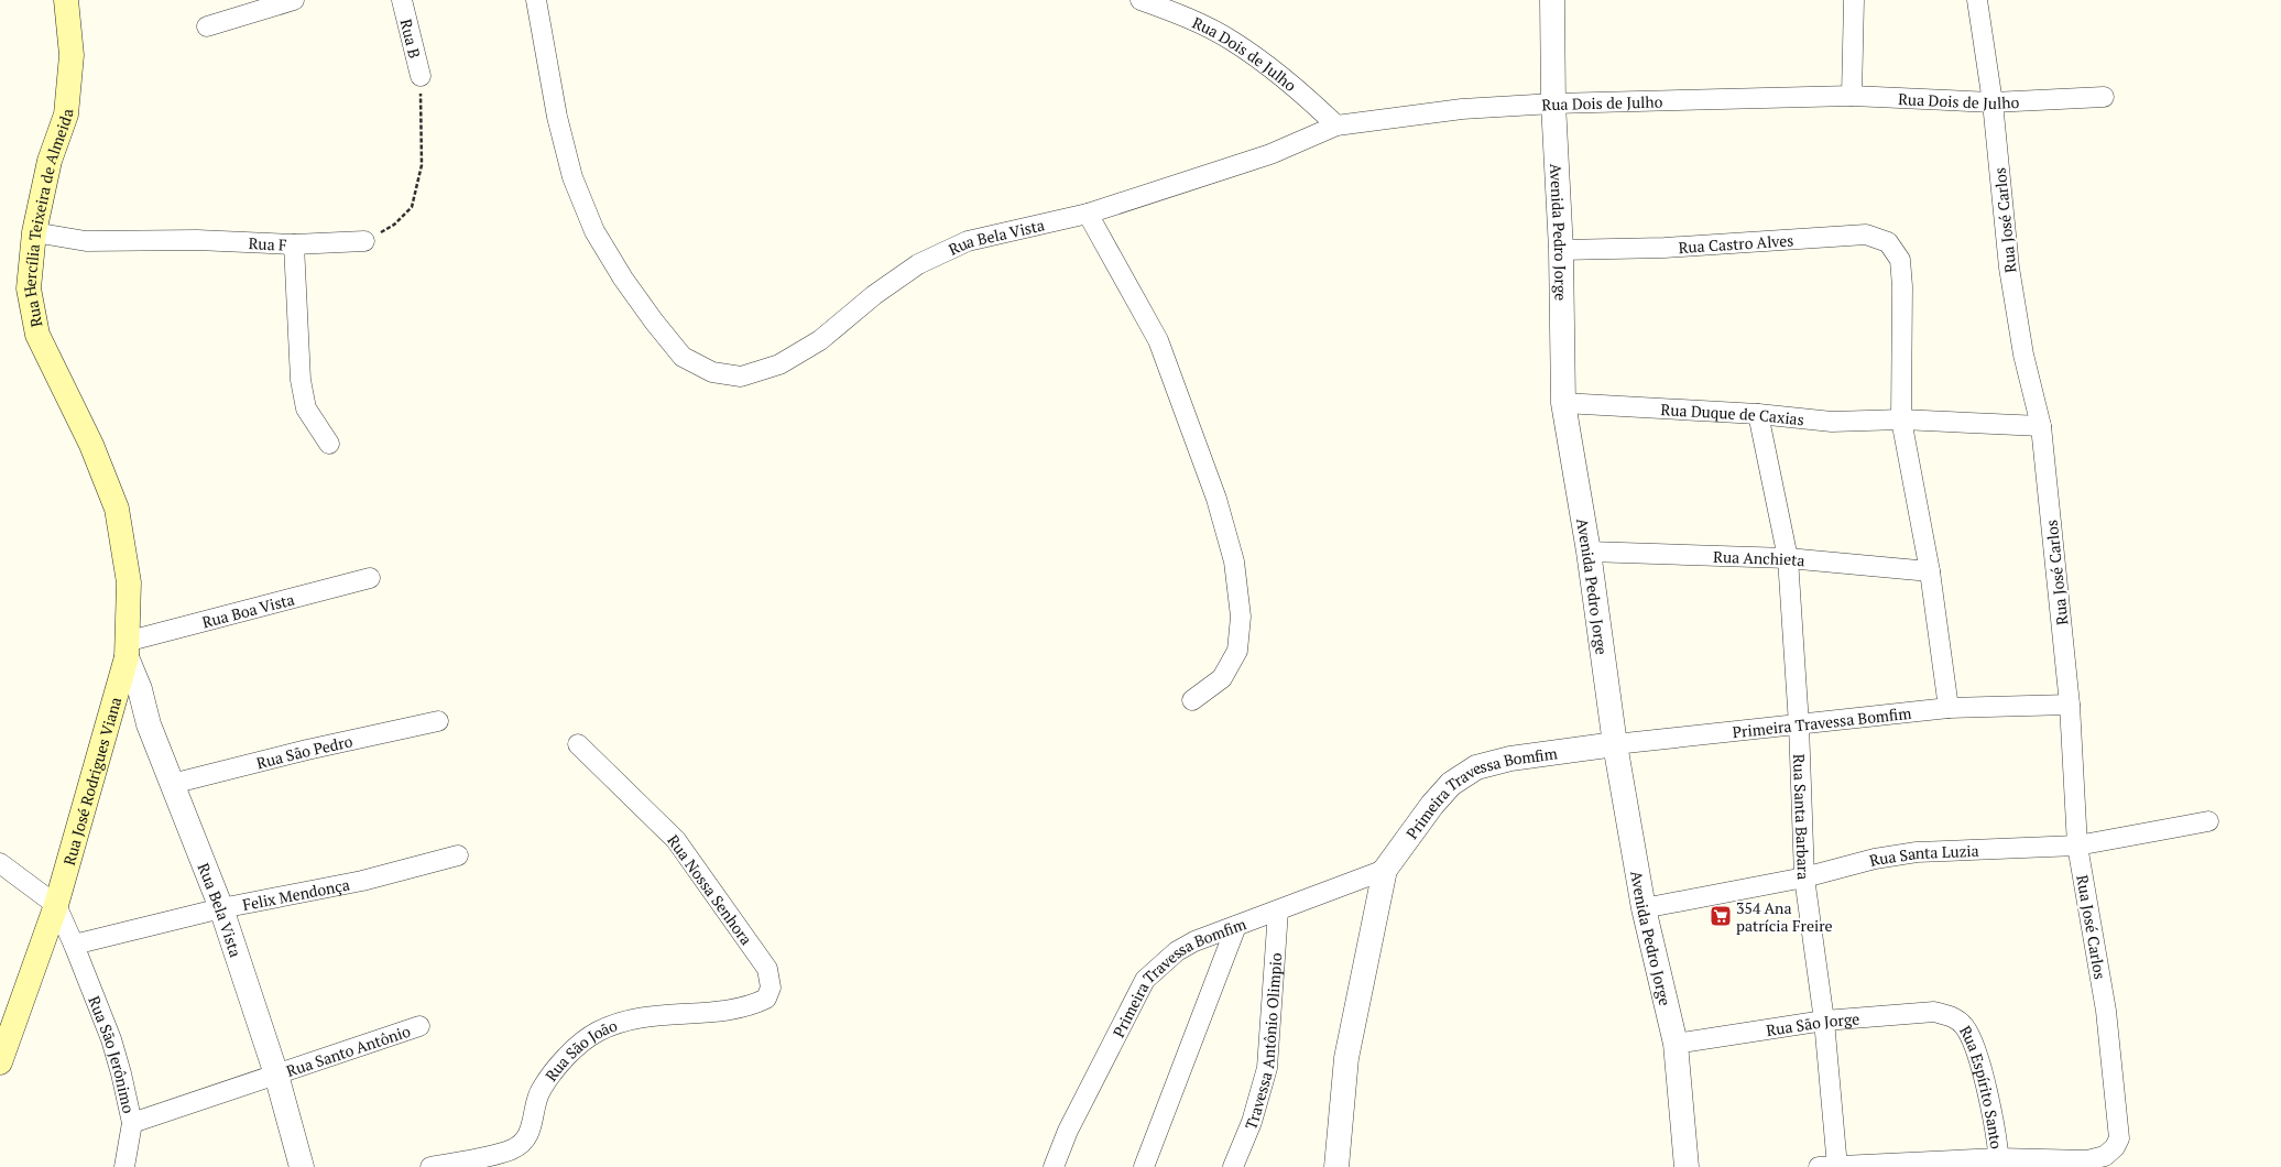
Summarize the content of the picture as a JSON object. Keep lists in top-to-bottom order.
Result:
{
  "streets": {
    "main road": ["Rua Hercília Teixeira de Almeida", "Rua José Rodrigues Viana"],
    "street": [
      "Rua B",
      "Rua Dois de Julho",
      "Rua José Carlos",
      "Avenida Pedro Jorge",
      "Rua Bela Vista",
      "Rua Castro Alves",
      "Rua F",
      "Rua Duque de Caxias",
      "Rua Anchieta",
      "Rua Boa Vista",
      "Primeira Travessa Bomfim",
      "Rua São Pedro",
      "Rua Santa Barbara",
      "Rua Santa Luzia",
      "Rua Nossa Senhora",
      "Felix Mendonça",
      "Rua São Jorge",
      "Travessa Antônio Olimpio",
      "Rua Santo Antônio",
      "Rua São João",
      "Rua São Jerônimo",
      "Rua Espírito Santo"
    ]
  },
  "crossings": [
    ["Rua Dois de Julho", "Rua José Carlos"],
    ["Rua Dois de Julho", "Avenida Pedro Jorge"],
    ["Rua Dois de Julho", "Rua Bela Vista"],
    ["Rua Hercília Teixeira de Almeida", "Rua Bela Vista"],
    ["Rua Hercília Teixeira de Almeida", "Rua F"],
    ["Rua Hercília Teixeira de Almeida", "Rua Boa Vista"],
    ["Rua Hercília Teixeira de Almeida", "Rua José Rodrigues Viana"],
    ["Rua José Carlos", "Rua Duque de Caxias"],
    ["Rua José Carlos", "Primeira Travessa Bomfim"],
    ["Rua José Carlos", "Rua Santa Luzia"],
    ["Rua José Carlos", "Rua Espírito Santo"],
    ["Avenida Pedro Jorge", "Rua Castro Alves"],
    ["Avenida Pedro Jorge", "Rua Duque de Caxias"],
    ["Avenida Pedro Jorge", "Rua Anchieta"],
    ["Avenida Pedro Jorge", "Primeira Travessa Bomfim"],
    ["Avenida Pedro Jorge", "Rua Santa Luzia"],
    ["Avenida Pedro Jorge", "Rua São Jorge"],
    ["Rua Bela Vista", "Rua Boa Vista"],
    ["Rua Bela Vista", "Rua São Pedro"],
    ["Rua Bela Vista", "Rua José Rodrigues Viana"],
    ["Rua Bela Vista", "Felix Mendonça"],
    ["Rua Bela Vista", "Rua Santo Antônio"],
    ["Rua Castro Alves", "Rua Duque de Caxias"],
    ["Rua Duque de Caxias", "Rua Santa Barbara"],
    ["Rua Anchieta", "Rua Santa Barbara"],
    ["Rua Boa Vista", "Rua José Rodrigues Viana"],
    ["Primeira Travessa Bomfim", "Rua Santa Barbara"],
    ["Primeira Travessa Bomfim", "Travessa Antônio Olimpio"],
    ["Rua Santa Barbara", "Rua Santa Luzia"],
    ["Rua Santa Barbara", "Rua São Jorge"],
    ["Rua Nossa Senhora", "Rua São João"],
    ["Felix Mendonça", "Rua São Jerônimo"],
    ["Rua São Jorge", "Rua Espírito Santo"],
    ["Rua Santo Antônio", "Rua São Jerônimo"]
  ],
  "places": {
    "supermarket": ["354 Ana patrícia Freire"]
  }
}
